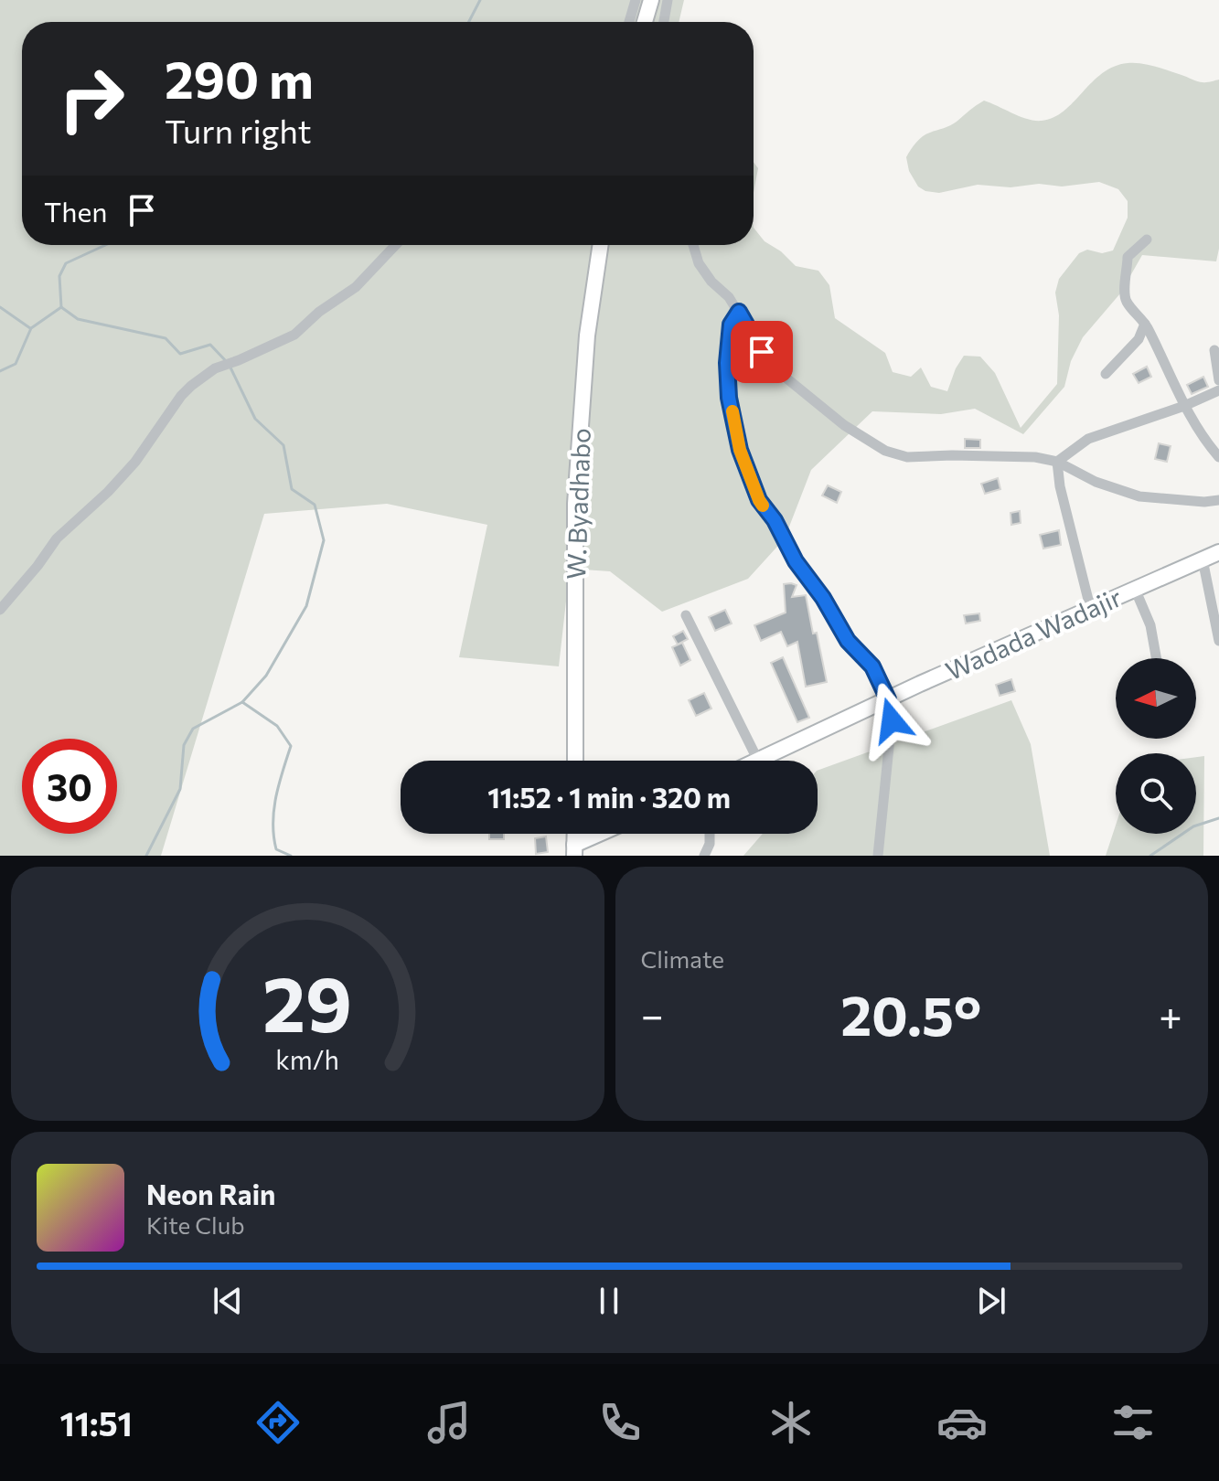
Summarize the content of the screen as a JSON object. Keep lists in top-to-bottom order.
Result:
{
  "streets": {
    "street": ["W. Byadhabo", "Wadada Wadajir"]
  },
  "north": "left",
  "page": {
    "turn": ["290 m", "Turn right"],
    "then": "Then",
    "limit": "30",
    "trip": "11:52 · 1 min · 320 m",
    "tile": "Climate",
    "heat": ["−", "20.5°", "+"],
    "song": ["Neon Rain", "Kite Club"],
    "tabs": "11:51",
    "gauge": ["29", "km/h"]
  }
}
